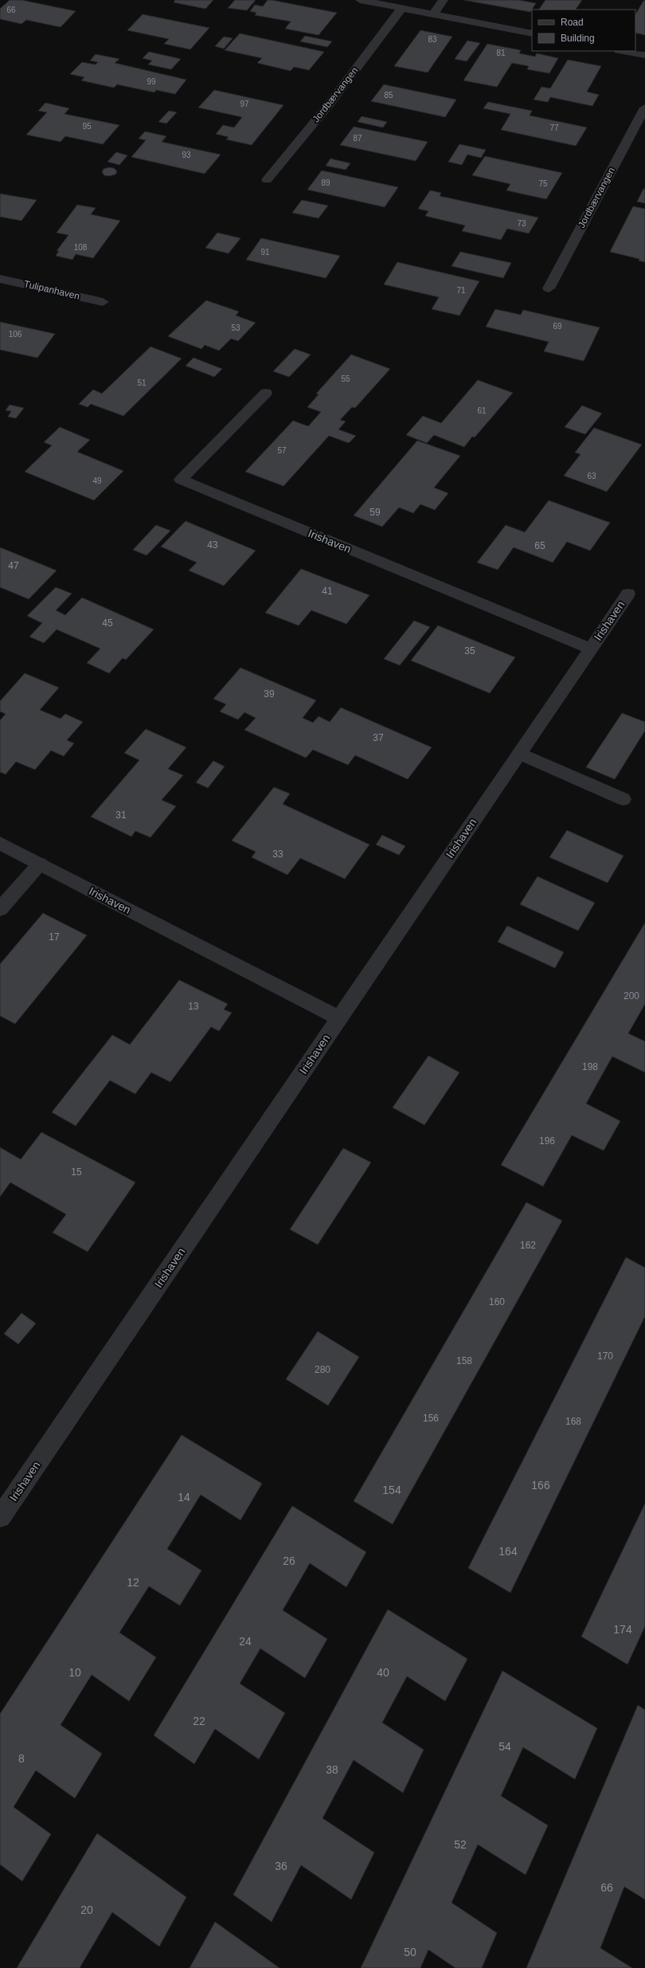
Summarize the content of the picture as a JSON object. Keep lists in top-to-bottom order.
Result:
{
  "streets": {
    "street": ["Jordbærvangen", "Tulipanhaven", "Irishaven"]
  },
  "house_numbers": [
    "66",
    "83",
    "81",
    "99",
    "85",
    "97",
    "95",
    "77",
    "87",
    "93",
    "89",
    "75",
    "73",
    "108",
    "91",
    "71",
    "69",
    "53",
    "106",
    "55",
    "51",
    "61",
    "57",
    "63",
    "49",
    "59",
    "43",
    "65",
    "47",
    "41",
    "45",
    "35",
    "39",
    "37",
    "31",
    "33",
    "17",
    "200",
    "13",
    "198",
    "196",
    "15",
    "162",
    "160",
    "170",
    "158",
    "280",
    "156",
    "168",
    "166",
    "154",
    "14",
    "164",
    "26",
    "12",
    "174",
    "24",
    "10",
    "40",
    "22",
    "54",
    "8",
    "38",
    "52",
    "36",
    "66",
    "20",
    "50"
  ],
  "legend": ["Road", "Building"]
}
